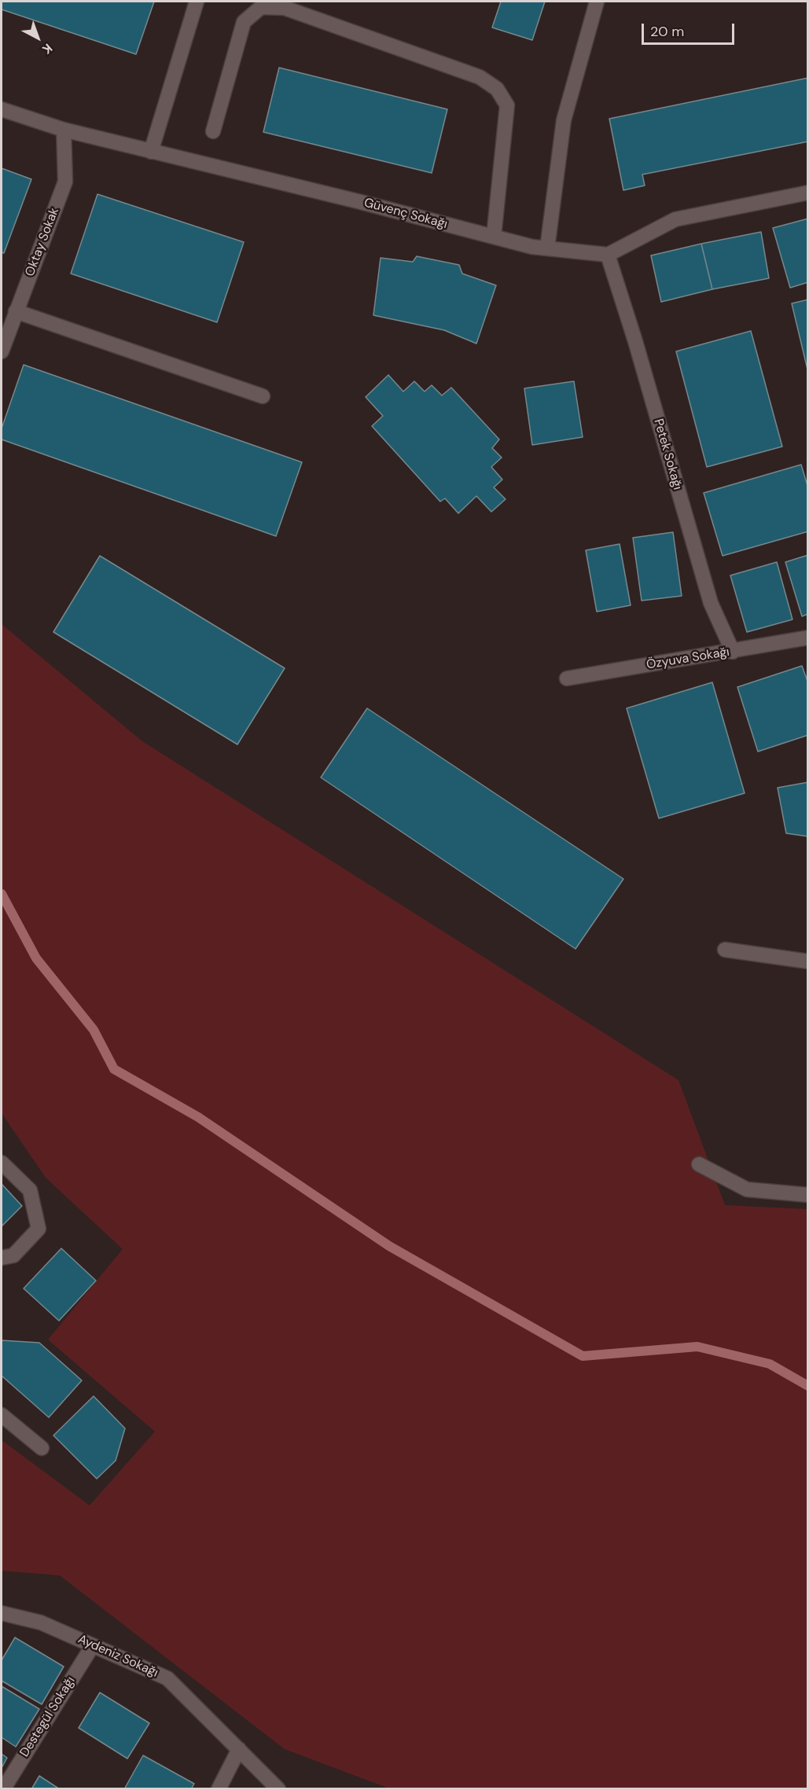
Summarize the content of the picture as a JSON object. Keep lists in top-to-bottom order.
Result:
{
  "streets": {
    "street": [
      "Güvenç Sokağı",
      "Oktay Sokak",
      "Petek Sokağı",
      "Özyuva Sokağı",
      "Aydeniz Sokağı",
      "Destegül Sokağı"
    ]
  },
  "crossings": [
    ["Güvenç Sokağı", "Oktay Sokak"],
    ["Güvenç Sokağı", "Petek Sokağı"],
    ["Petek Sokağı", "Özyuva Sokağı"],
    ["Aydeniz Sokağı", "Destegül Sokağı"]
  ],
  "scale_bar": "20 m",
  "north": "bottom right"
}
